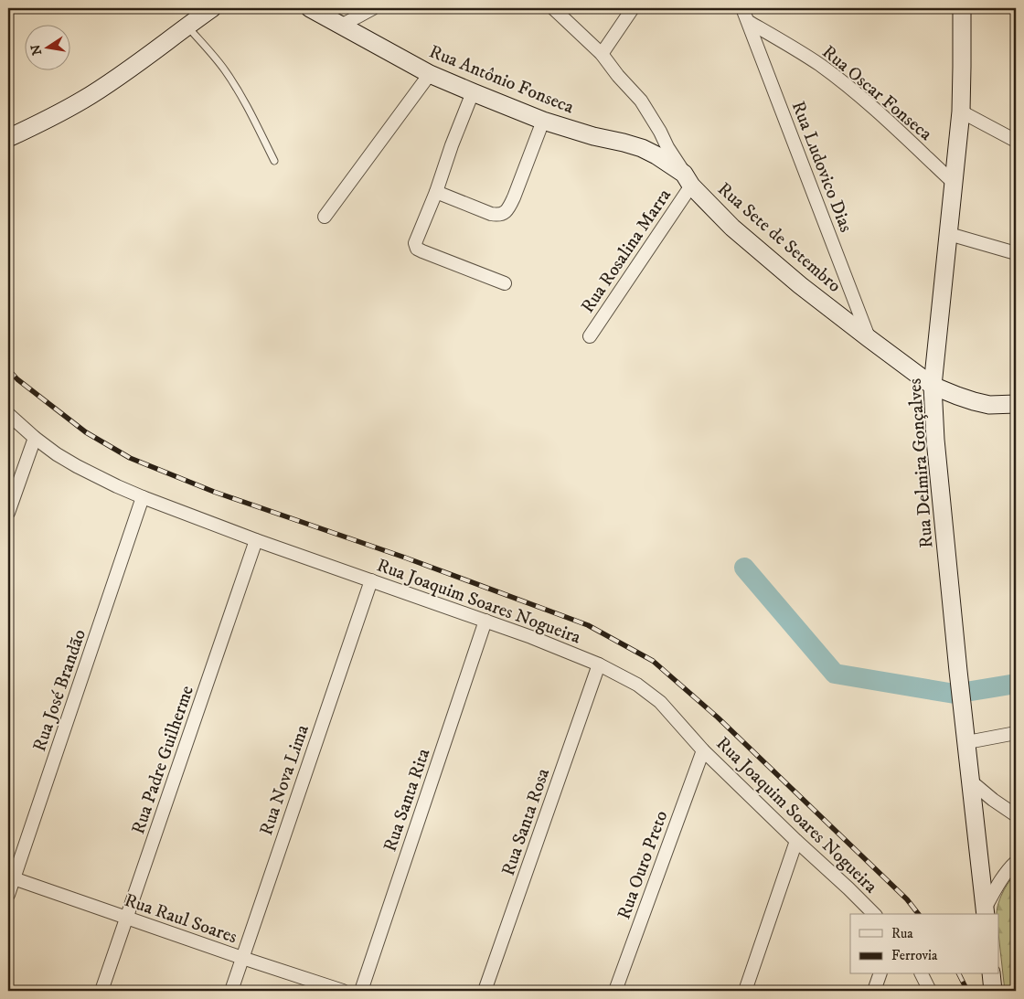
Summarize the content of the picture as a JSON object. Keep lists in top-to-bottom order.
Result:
{
  "streets": {
    "street": [
      "Rua Antônio Fonseca",
      "Rua Oscar Fonseca",
      "Rua Ludovico Dias",
      "Rua Sete de Setembro",
      "Rua Rosalina Marra",
      "Rua Delmira Gonçalves",
      "Rua Joaquim Soares Nogueira",
      "Rua José Brandão",
      "Rua Padre Guilherme",
      "Rua Nova Lima",
      "Rua Santa Rita",
      "Rua Santa Rosa",
      "Rua Ouro Preto",
      "Rua Raul Soares"
    ]
  },
  "crossings": [
    ["Rua Antônio Fonseca", "Rua Sete de Setembro"],
    ["Rua Antônio Fonseca", "Rua Rosalina Marra"],
    ["Rua Oscar Fonseca", "Rua Ludovico Dias"],
    ["Rua Oscar Fonseca", "Rua Delmira Gonçalves"],
    ["Rua Ludovico Dias", "Rua Sete de Setembro"],
    ["Rua Sete de Setembro", "Rua Rosalina Marra"],
    ["Rua Sete de Setembro", "Rua Delmira Gonçalves"],
    ["Rua Joaquim Soares Nogueira", "Rua José Brandão"],
    ["Rua Joaquim Soares Nogueira", "Rua Padre Guilherme"],
    ["Rua Joaquim Soares Nogueira", "Rua Nova Lima"],
    ["Rua Joaquim Soares Nogueira", "Rua Santa Rita"],
    ["Rua Joaquim Soares Nogueira", "Rua Santa Rosa"],
    ["Rua Joaquim Soares Nogueira", "Rua Ouro Preto"],
    ["Rua José Brandão", "Rua Raul Soares"],
    ["Rua Padre Guilherme", "Rua Raul Soares"],
    ["Rua Nova Lima", "Rua Raul Soares"]
  ],
  "legend": ["Rua", "Ferrovia"],
  "north": "left"
}
